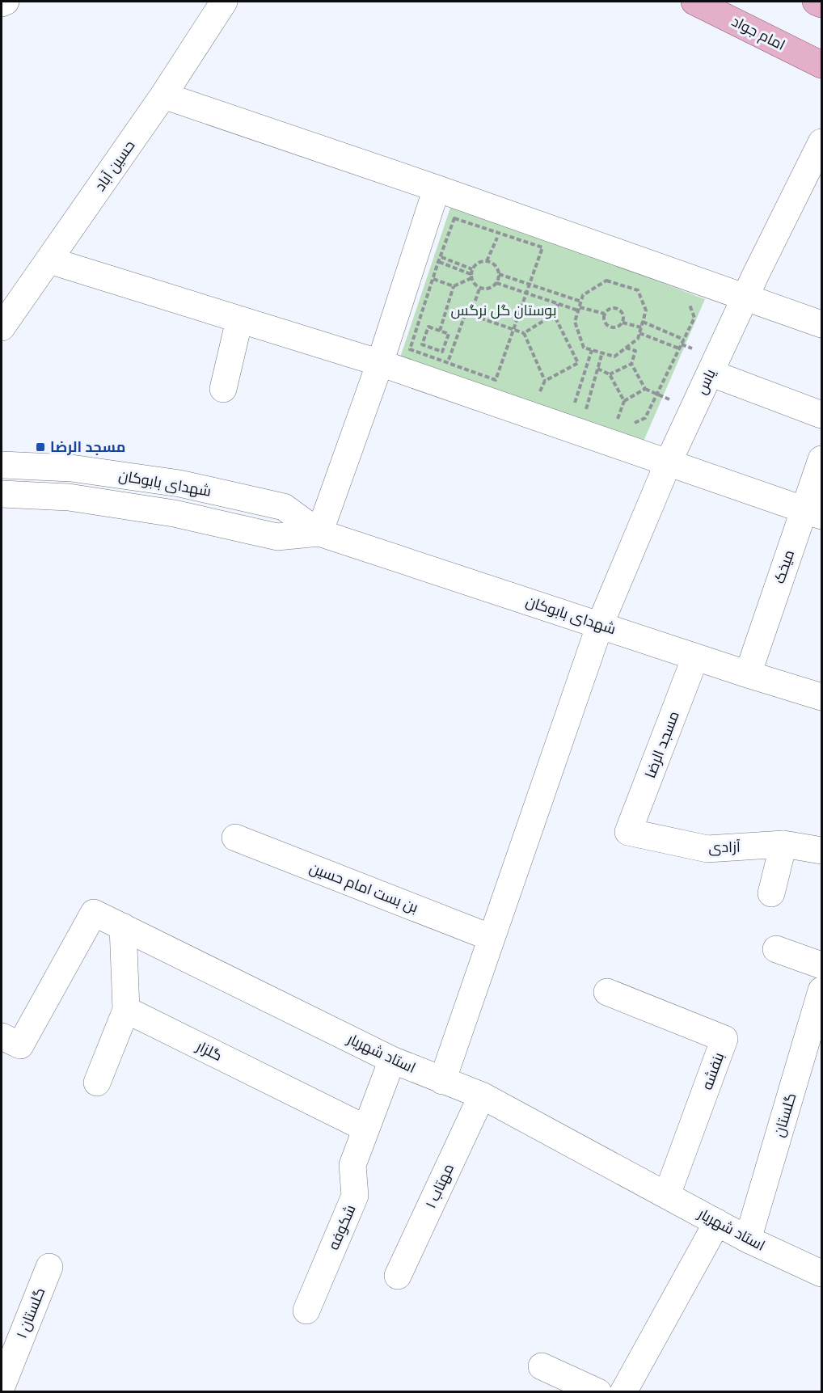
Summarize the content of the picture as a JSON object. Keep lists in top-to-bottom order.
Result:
{
  "streets": {
    "main road": ["امام جواد"],
    "street": [
      "حسین آباد",
      "یاس",
      "شهدای بابوکان",
      "میخک",
      "مسجد الرضا",
      "آزادی",
      "بن بست امام حسین",
      "گلزار",
      "استاد شهریار",
      "بنفشه",
      "گلستان",
      "مهتاب ۱",
      "شکوفه",
      "گلستان ۱"
    ]
  },
  "crossings": [
    ["یاس", "شهدای بابوکان"],
    ["یاس", "بن بست امام حسین"],
    ["یاس", "استاد شهریار"],
    ["شهدای بابوکان", "میخک"],
    ["شهدای بابوکان", "مسجد الرضا"],
    ["مسجد الرضا", "آزادی"],
    ["گلزار", "شکوفه"],
    ["استاد شهریار", "بنفشه"],
    ["استاد شهریار", "گلستان"],
    ["استاد شهریار", "مهتاب ۱"],
    ["استاد شهریار", "شکوفه"]
  ],
  "parks": ["بوستان گل نرگس"],
  "places": {
    "transit": ["مسجد الرضا"]
  }
}
